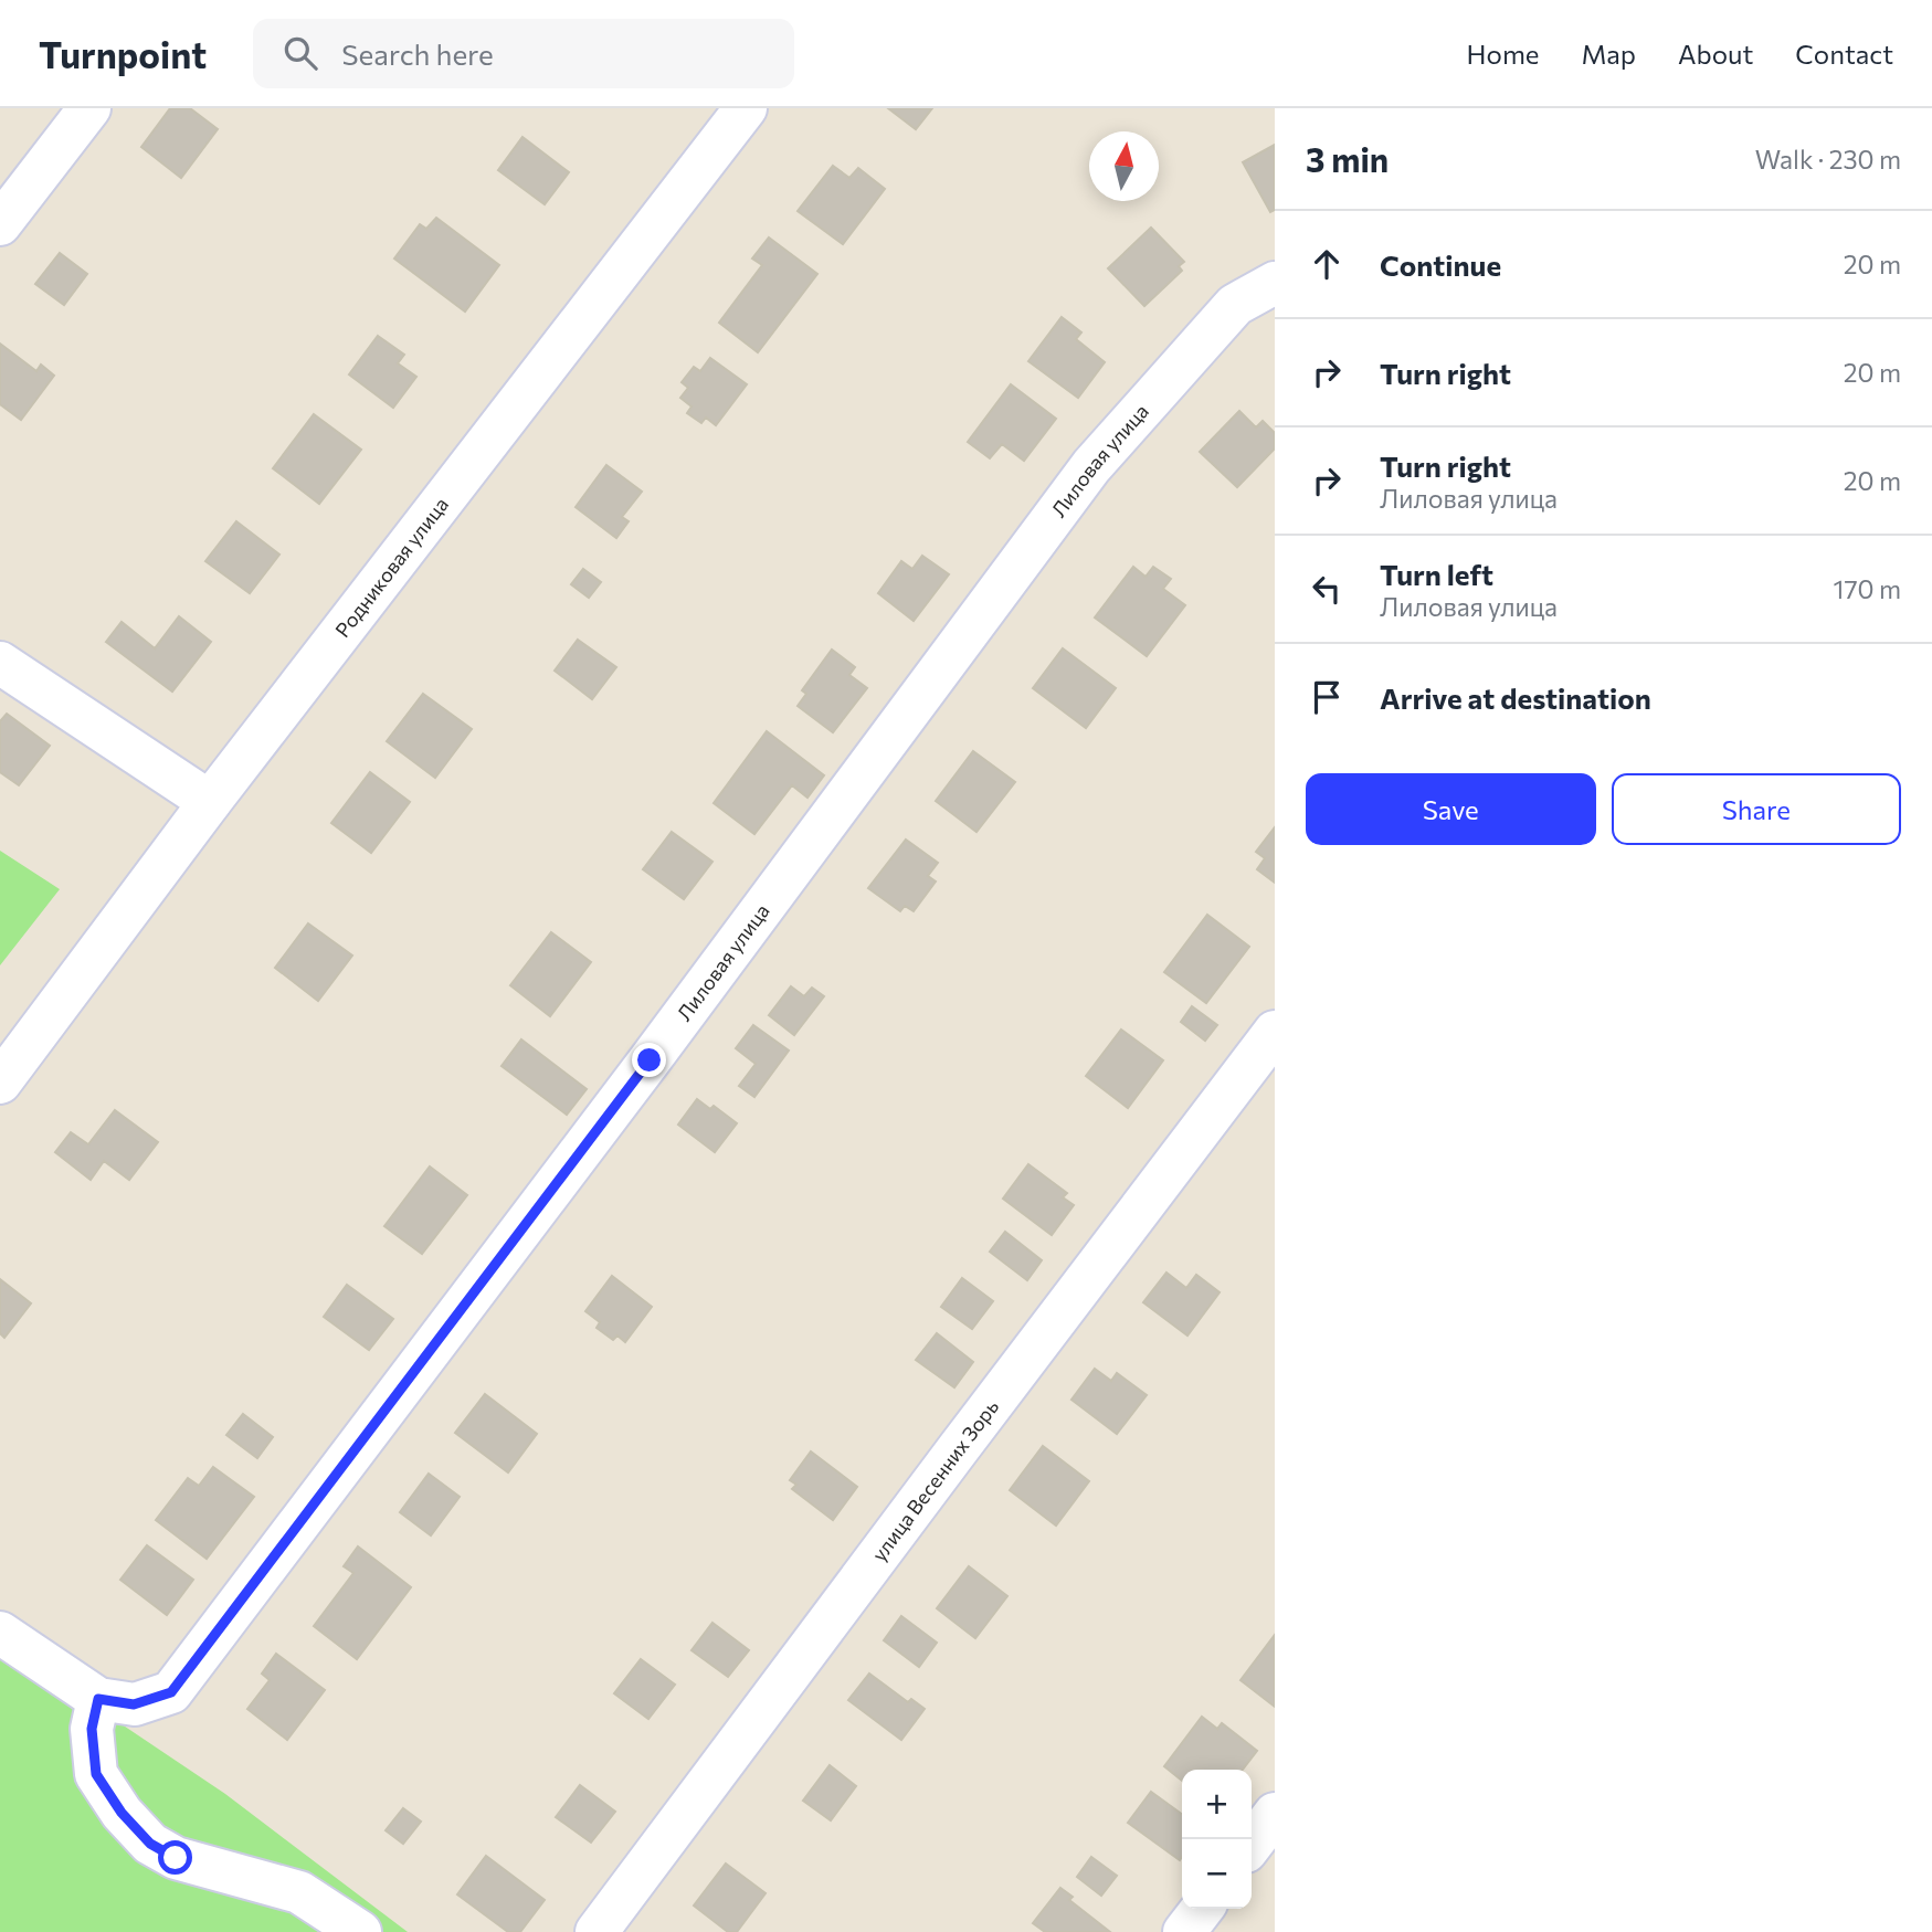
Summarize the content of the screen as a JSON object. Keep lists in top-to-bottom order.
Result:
{
  "streets": {
    "street": ["Лиловая улица", "Родниковая улица", "улица Весенних Зорь"]
  },
  "north": "top",
  "page": {
    "header": "Turnpoint",
    "search": "Search here",
    "nav": [
      "Home",
      "Map",
      "About",
      "Contact"
    ],
    "heading": ["3 min", "Walk · 230 m"],
    "list": [
      ["Continue", "20 m"],
      ["Turn right", "20 m"],
      ["Turn right", "Лиловая улица", "20 m"],
      ["Turn left", "Лиловая улица", "170 m"],
      "Arrive at destination"
    ],
    "buttons": ["Save", "Share"],
    "map_buttons": ["+", "−"]
  }
}
